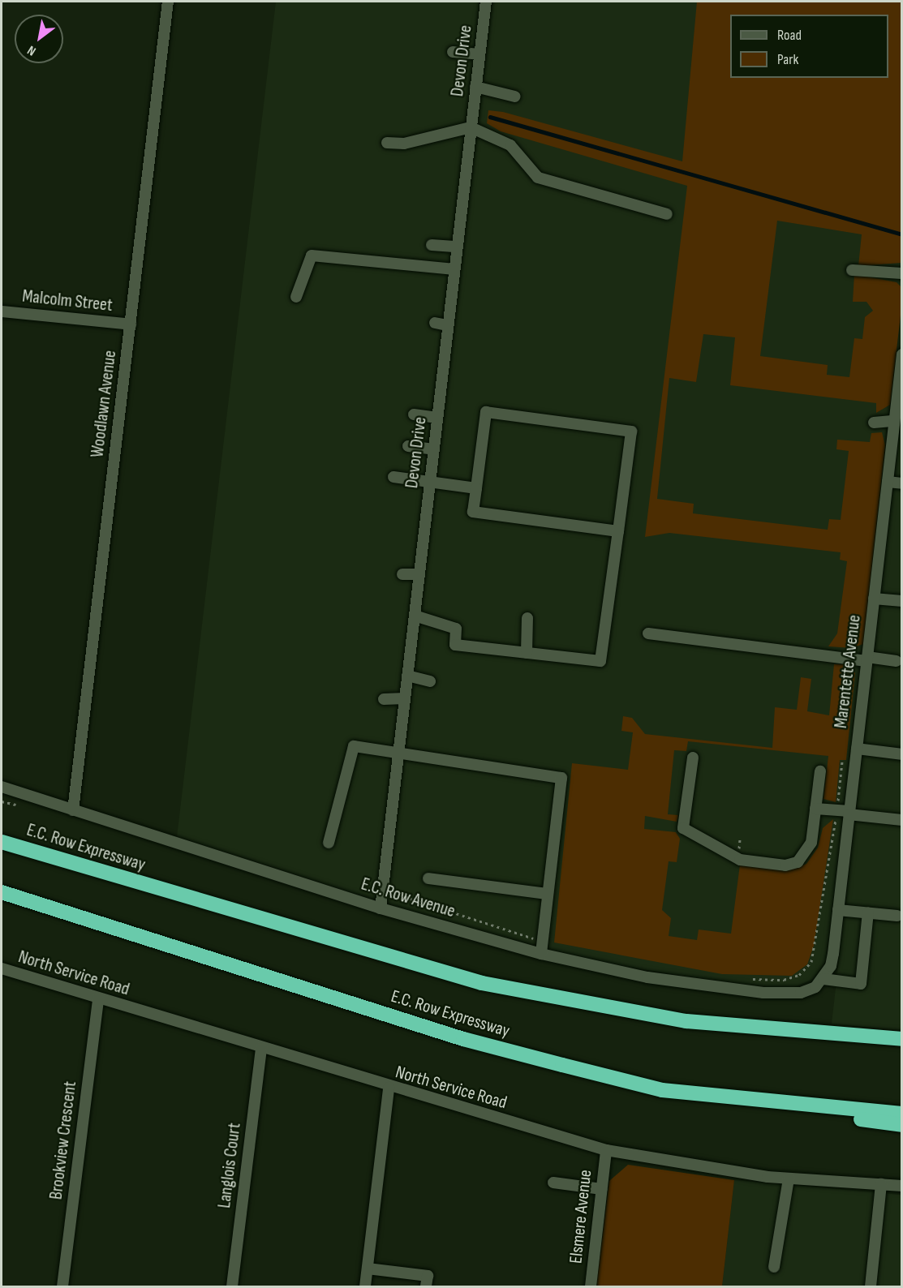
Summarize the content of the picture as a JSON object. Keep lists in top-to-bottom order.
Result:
{
  "streets": {
    "highway": ["E.C. Row Expressway"],
    "street": [
      "Devon Drive",
      "Malcolm Street",
      "Woodlawn Avenue",
      "Marentette Avenue",
      "E.C. Row Avenue",
      "North Service Road",
      "Brookview Crescent",
      "Langlois Court",
      "Elsmere Avenue"
    ]
  },
  "crossings": [
    ["Devon Drive", "E.C. Row Avenue"],
    ["Malcolm Street", "Woodlawn Avenue"],
    ["Woodlawn Avenue", "E.C. Row Avenue"],
    ["Marentette Avenue", "E.C. Row Avenue"],
    ["North Service Road", "Brookview Crescent"],
    ["North Service Road", "Langlois Court"],
    ["North Service Road", "Elsmere Avenue"]
  ],
  "legend": ["Road", "Park"],
  "north": "bottom left"
}
